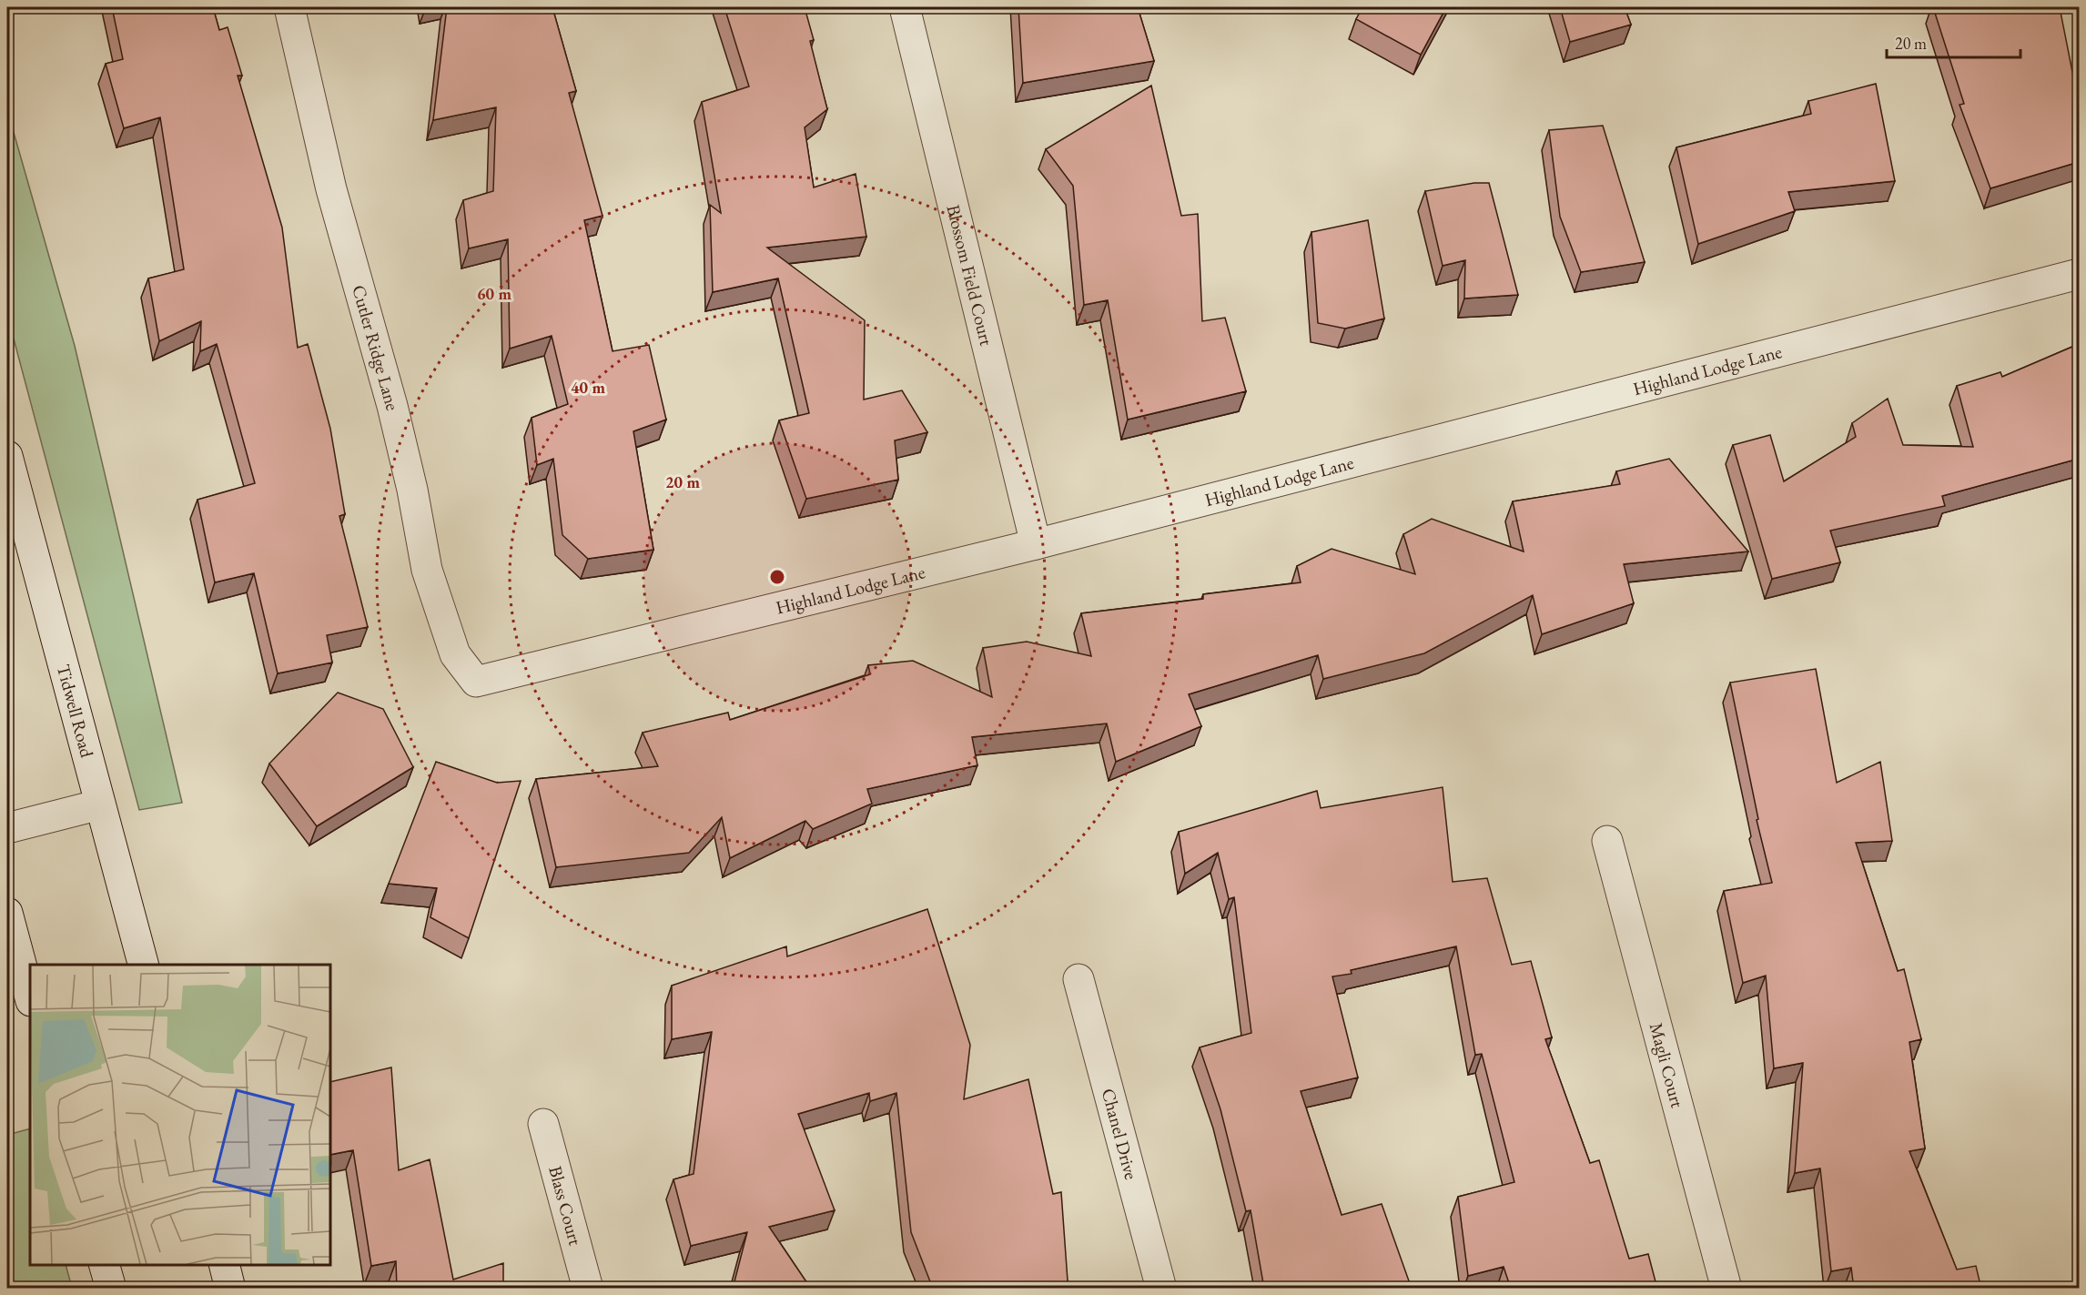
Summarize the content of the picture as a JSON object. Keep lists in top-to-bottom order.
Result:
{
  "streets": {
    "street": [
      "Blossom Field Court",
      "Cutler Ridge Lane",
      "Highland Lodge Lane",
      "Tidwell Road",
      "Magli Court",
      "Chanel Drive",
      "Blass Court"
    ]
  },
  "crossings": [
    ["Blossom Field Court", "Highland Lodge Lane"],
    ["Cutler Ridge Lane", "Highland Lodge Lane"]
  ],
  "scale_bar": "20 m",
  "rings": ["60 m", "40 m", "20 m"]
}
